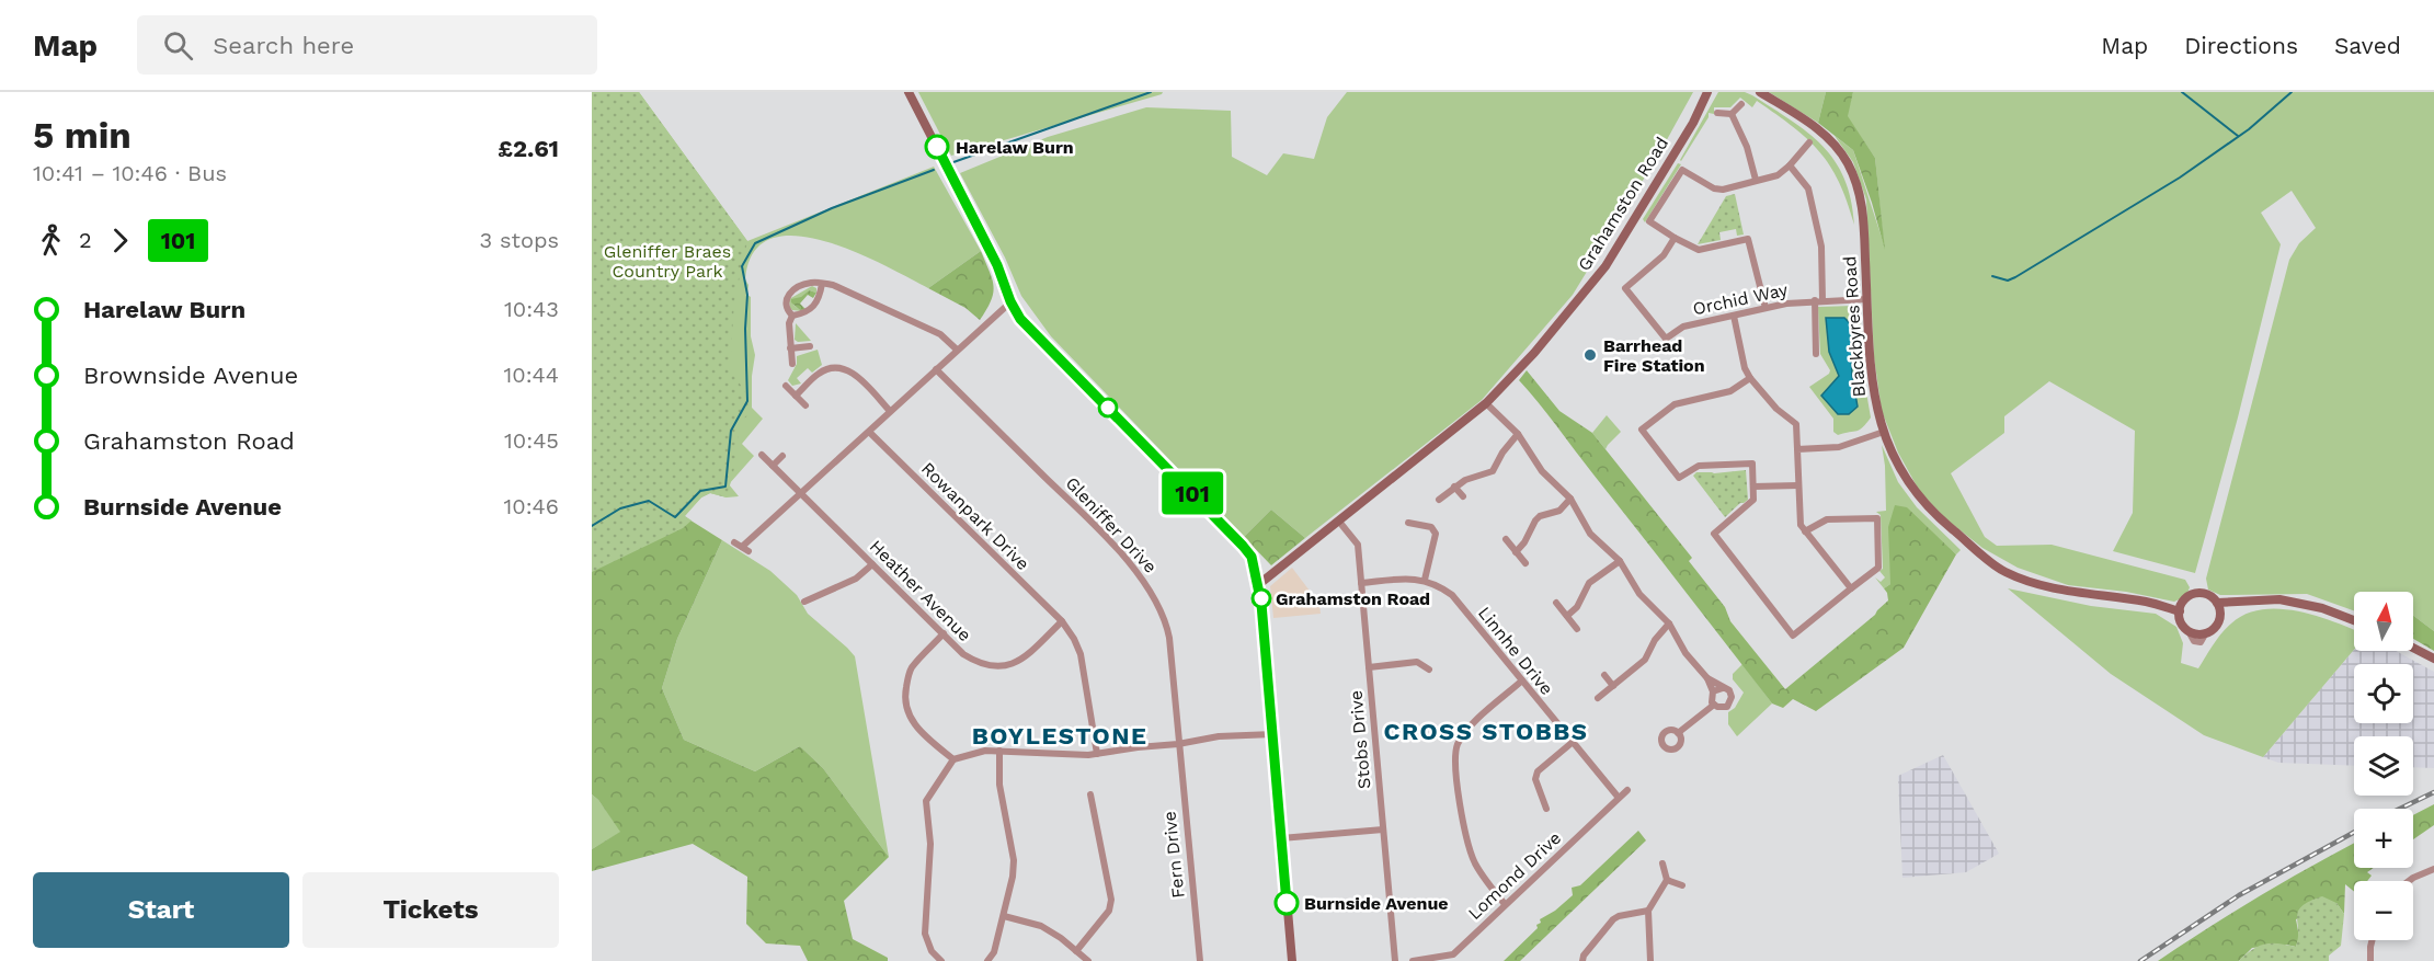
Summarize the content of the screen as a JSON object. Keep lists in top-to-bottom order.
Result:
{
  "streets": {
    "main road": ["Grahamston Road", "Blackbyres Road"],
    "street": [
      "Orchid Way",
      "Rowanpark Drive",
      "Gleniffer Drive",
      "Heather Avenue",
      "Linnhe Drive",
      "Stobs Drive",
      "Fern Drive",
      "Lomond Drive"
    ]
  },
  "crossings": [
    ["Grahamston Road", "Stobs Drive"],
    ["Orchid Way", "Blackbyres Road"],
    ["Rowanpark Drive", "Heather Avenue"],
    ["Gleniffer Drive", "Fern Drive"],
    ["Linnhe Drive", "Lomond Drive"]
  ],
  "districts": ["CROSS STOBBS", "BOYLESTONE"],
  "parks": ["Gleniffer Braes Country Park"],
  "places": [
    "Harelaw Burn",
    "Barrhead Fire Station",
    "Grahamston Road",
    "Burnside Avenue"
  ],
  "lines": ["bus line 101"],
  "north": "top",
  "page": {
    "header": "Map",
    "search": "Search here",
    "nav": ["Map", "Directions", "Saved"],
    "heading": ["5 min", "10:41 – 10:46 · Bus", "£2.61"],
    "on_map": "101",
    "legs": ["2", "101", "3 stops"],
    "list": [
      {
        "name": "Harelaw Burn",
        "value": "10:43"
      },
      {
        "name": "Brownside Avenue",
        "value": "10:44"
      },
      {
        "name": "Grahamston Road",
        "value": "10:45"
      },
      {
        "name": "Burnside Avenue",
        "value": "10:46"
      }
    ],
    "map_buttons": ["+", "−"],
    "buttons": ["Start", "Tickets"]
  }
}
